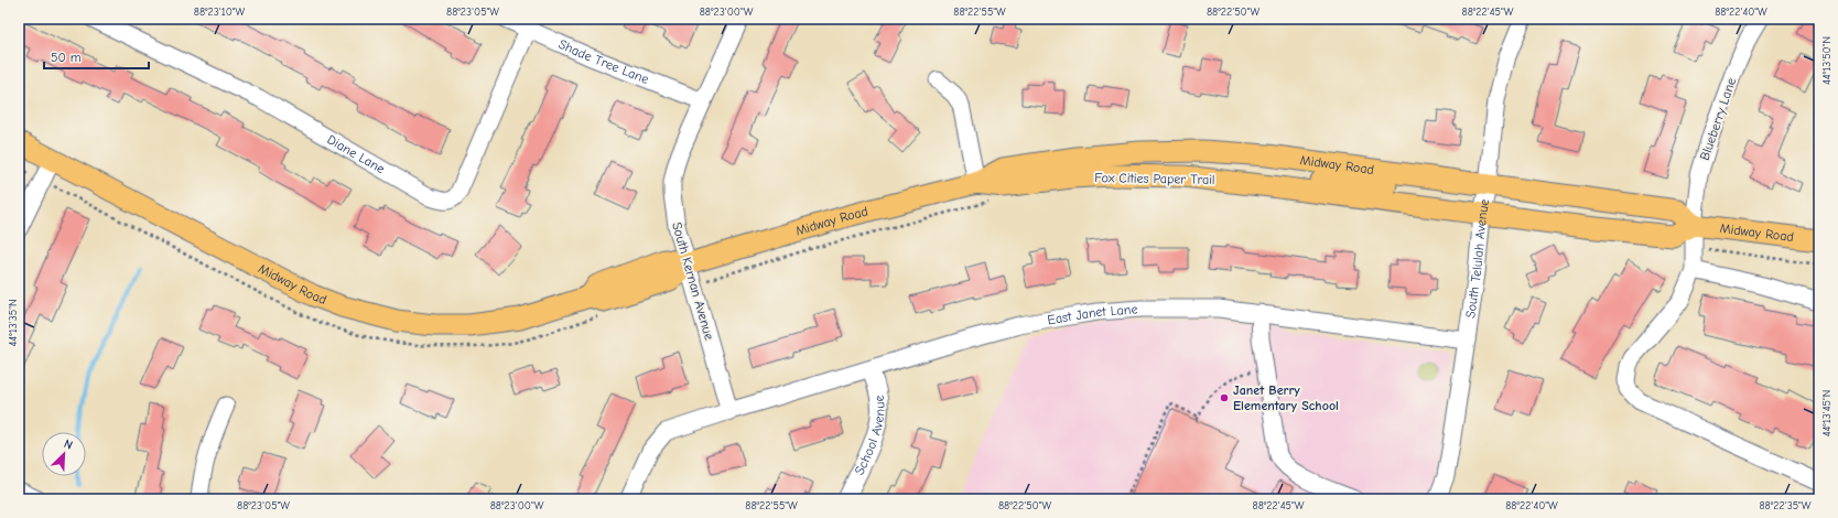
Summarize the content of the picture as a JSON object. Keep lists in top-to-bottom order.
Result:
{
  "streets": {
    "main road": ["Midway Road"],
    "street": [
      "Shade Tree Lane",
      "Blueberry Lane",
      "Diane Lane",
      "South Telulah Avenue",
      "South Kernan Avenue",
      "East Janet Lane",
      "School Avenue"
    ]
  },
  "crossings": [
    ["Shade Tree Lane", "Diane Lane"],
    ["Shade Tree Lane", "South Kernan Avenue"],
    ["Blueberry Lane", "Midway Road"],
    ["Midway Road", "South Telulah Avenue"],
    ["Midway Road", "South Kernan Avenue"],
    ["South Telulah Avenue", "East Janet Lane"],
    ["South Kernan Avenue", "East Janet Lane"],
    ["East Janet Lane", "School Avenue"]
  ],
  "places": ["Janet Berry Elementary School"],
  "scale_bar": "50 m",
  "north": "top right",
  "coordinates": [
    "88°23'10\"W",
    "88°23'05\"W",
    "88°23'00\"W",
    "88°22'55\"W",
    "88°22'50\"W",
    "88°22'45\"W",
    "88°22'40\"W",
    "44°13'50\"N",
    "44°13'35\"N",
    "44°13'45\"N",
    "88°22'35\"W"
  ]
}
